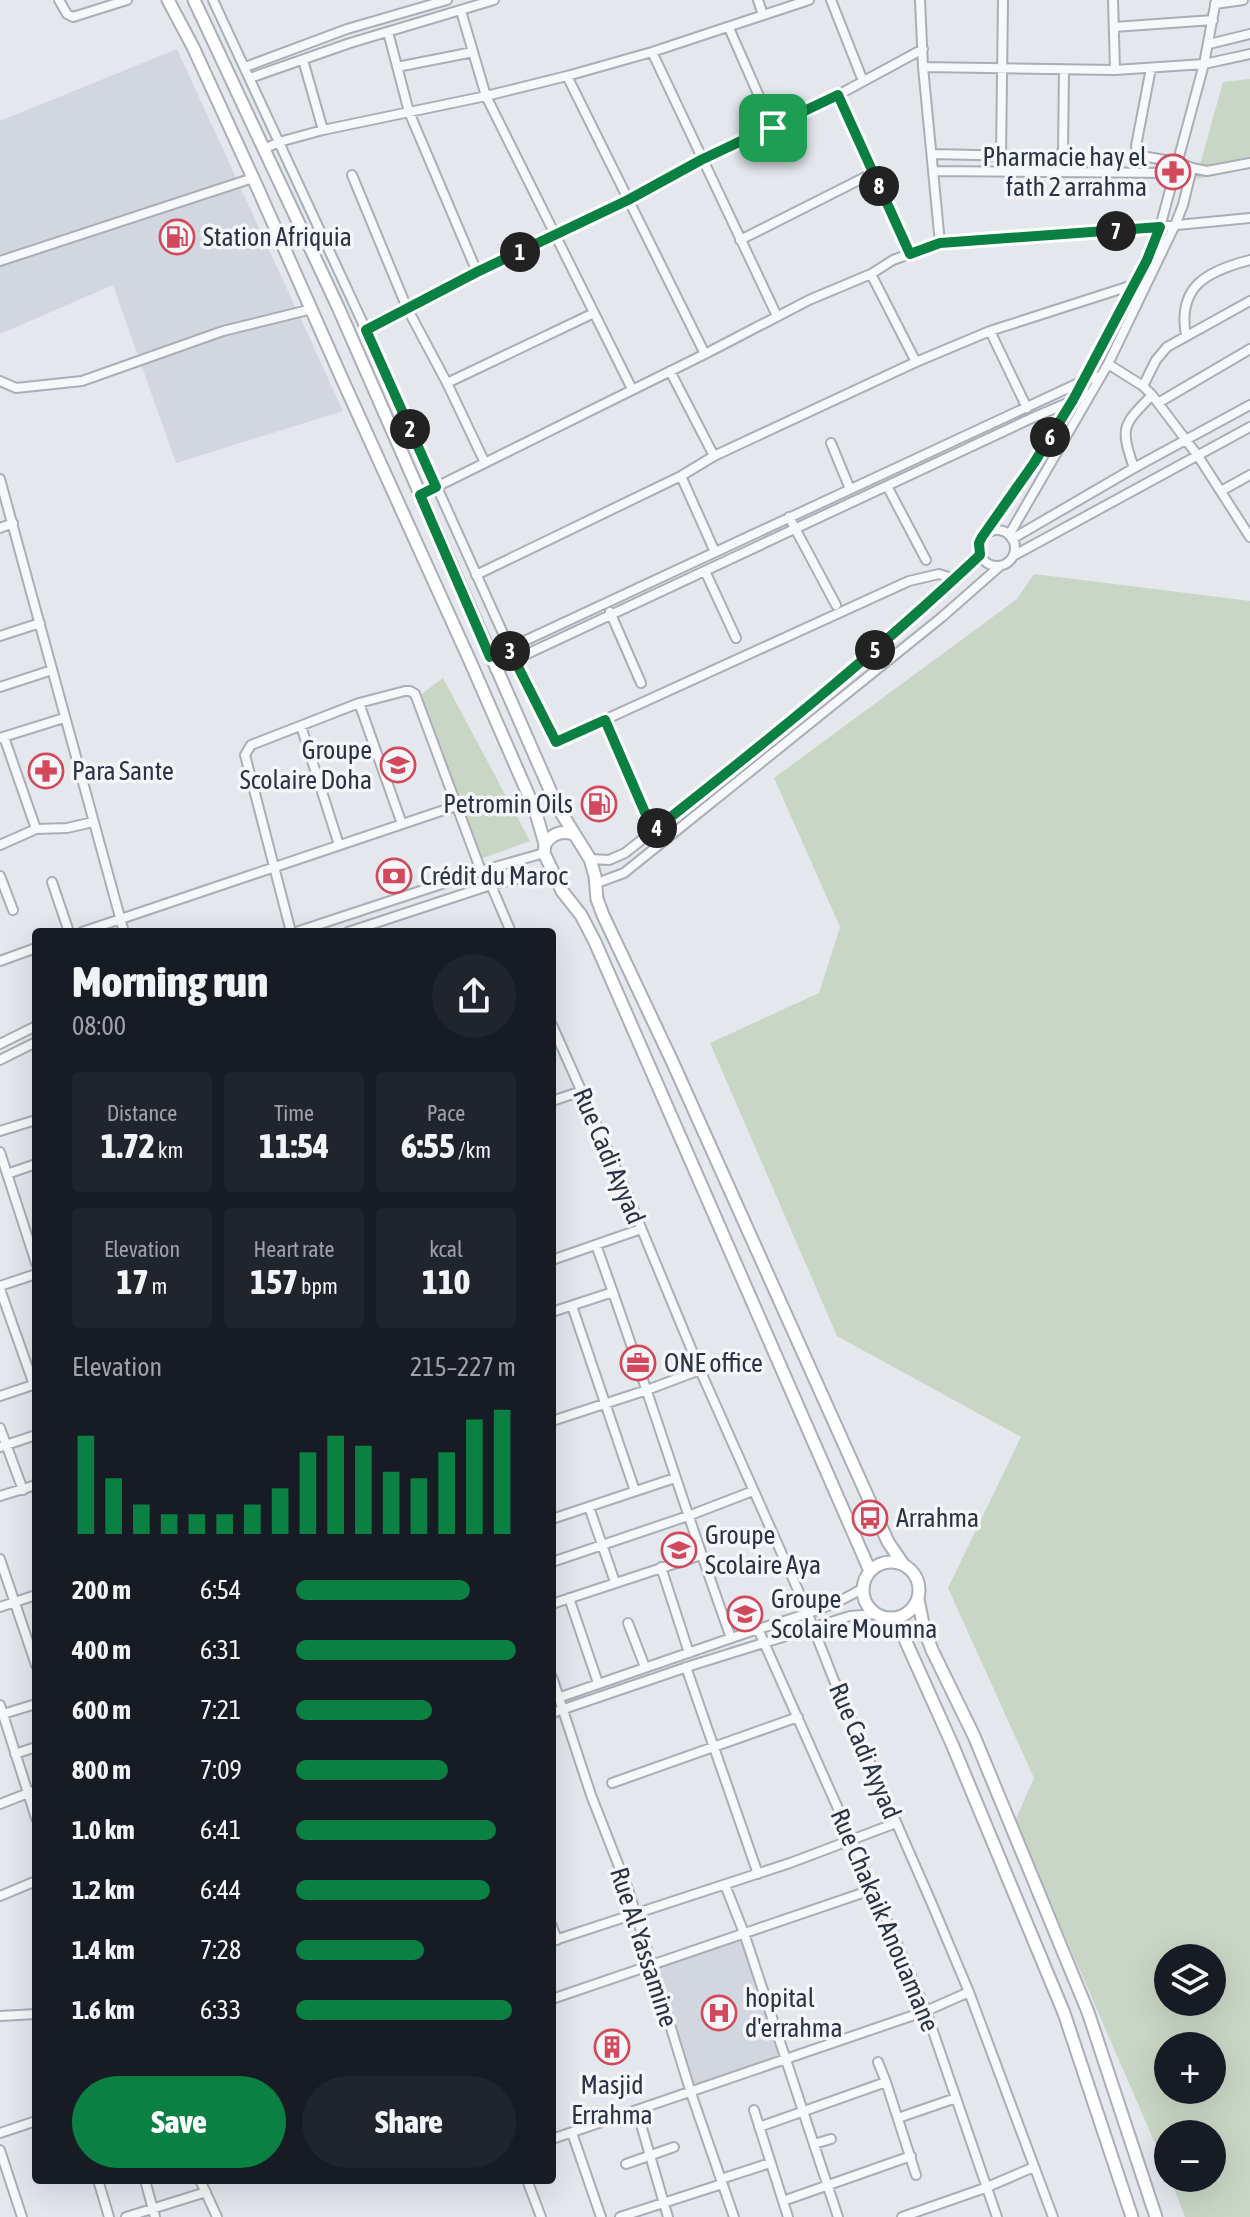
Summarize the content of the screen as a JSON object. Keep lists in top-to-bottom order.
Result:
{
  "streets": {
    "street": ["Rue Cadi Ayyad", "Rue Chakaik Anouamane", "Rue Al Yassamine"]
  },
  "places": {
    "pharmacy": ["Pharmacie hay el fath 2 arrahma", "Para Sante"],
    "fuel station": ["Station Afriquia", "Petromin Oils"],
    "school or university": ["Groupe Scolaire Doha", "Groupe Scolaire Aya", "Groupe Scolaire Moumna"],
    "bank": ["Crédit du Maroc"],
    "office": ["ONE office"],
    "bus stop": ["Arrahma"],
    "hospital": ["hopital d'errahma"],
    "building": ["Masjid Errahma"]
  },
  "page": {
    "pins": [
      "8",
      "7",
      "1",
      "2",
      "6",
      "5",
      "3",
      "4"
    ],
    "heading": ["Morning run", "08:00"],
    "stats": [
      ["Distance", "1.72 km"],
      ["Time", "11:54"],
      ["Pace", "6:55 /km"],
      ["Elevation", "17 m"],
      ["Heart rate", "157 bpm"],
      ["kcal", "110"]
    ],
    "chart": ["Elevation", "215–227 m"],
    "list": [
      {
        "name": "200 m",
        "note": "6:54"
      },
      {
        "name": "400 m",
        "note": "6:31"
      },
      {
        "name": "600 m",
        "note": "7:21"
      },
      {
        "name": "800 m",
        "note": "7:09"
      },
      {
        "name": "1.0 km",
        "note": "6:41"
      },
      {
        "name": "1.2 km",
        "note": "6:44"
      },
      {
        "name": "1.4 km",
        "note": "7:28"
      },
      {
        "name": "1.6 km",
        "note": "6:33"
      }
    ],
    "map_buttons": ["+", "−"],
    "buttons": ["Save", "Share"]
  }
}
